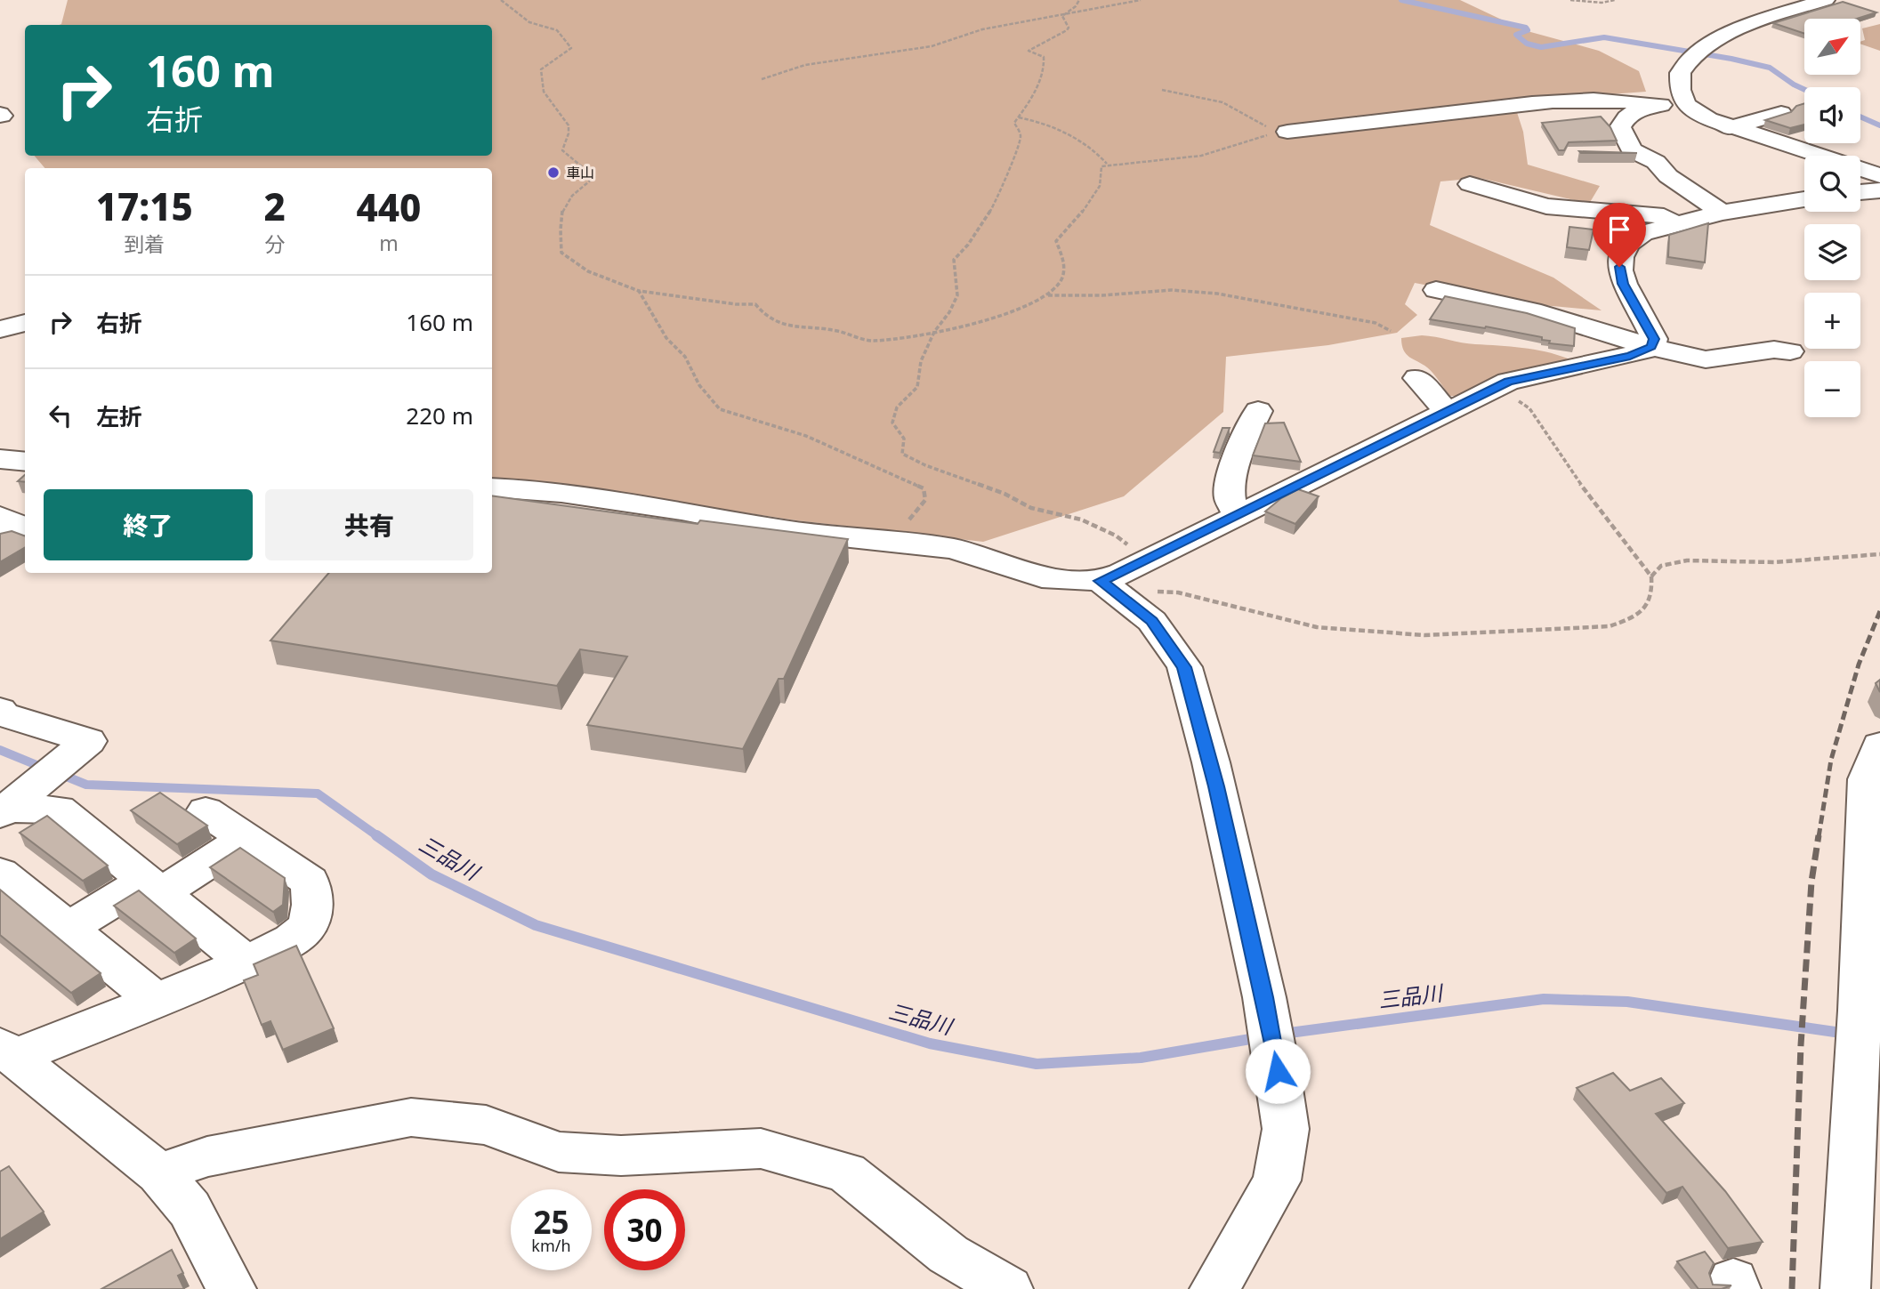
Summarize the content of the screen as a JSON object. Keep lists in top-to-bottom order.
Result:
{
  "water": ["三品川"],
  "places": ["車山"],
  "north": "top right",
  "page": {
    "map_buttons": ["+", "−"],
    "turn": ["160 m", "右折"],
    "eta": [
      "17:15",
      "到着",
      "2",
      "分",
      "440",
      "m"
    ],
    "list": [
      {
        "name": "右折",
        "value": "160 m"
      },
      {
        "name": "左折",
        "value": "220 m"
      }
    ],
    "buttons": ["終了", "共有"],
    "speed": "25 km/h",
    "limit": "30"
  }
}
